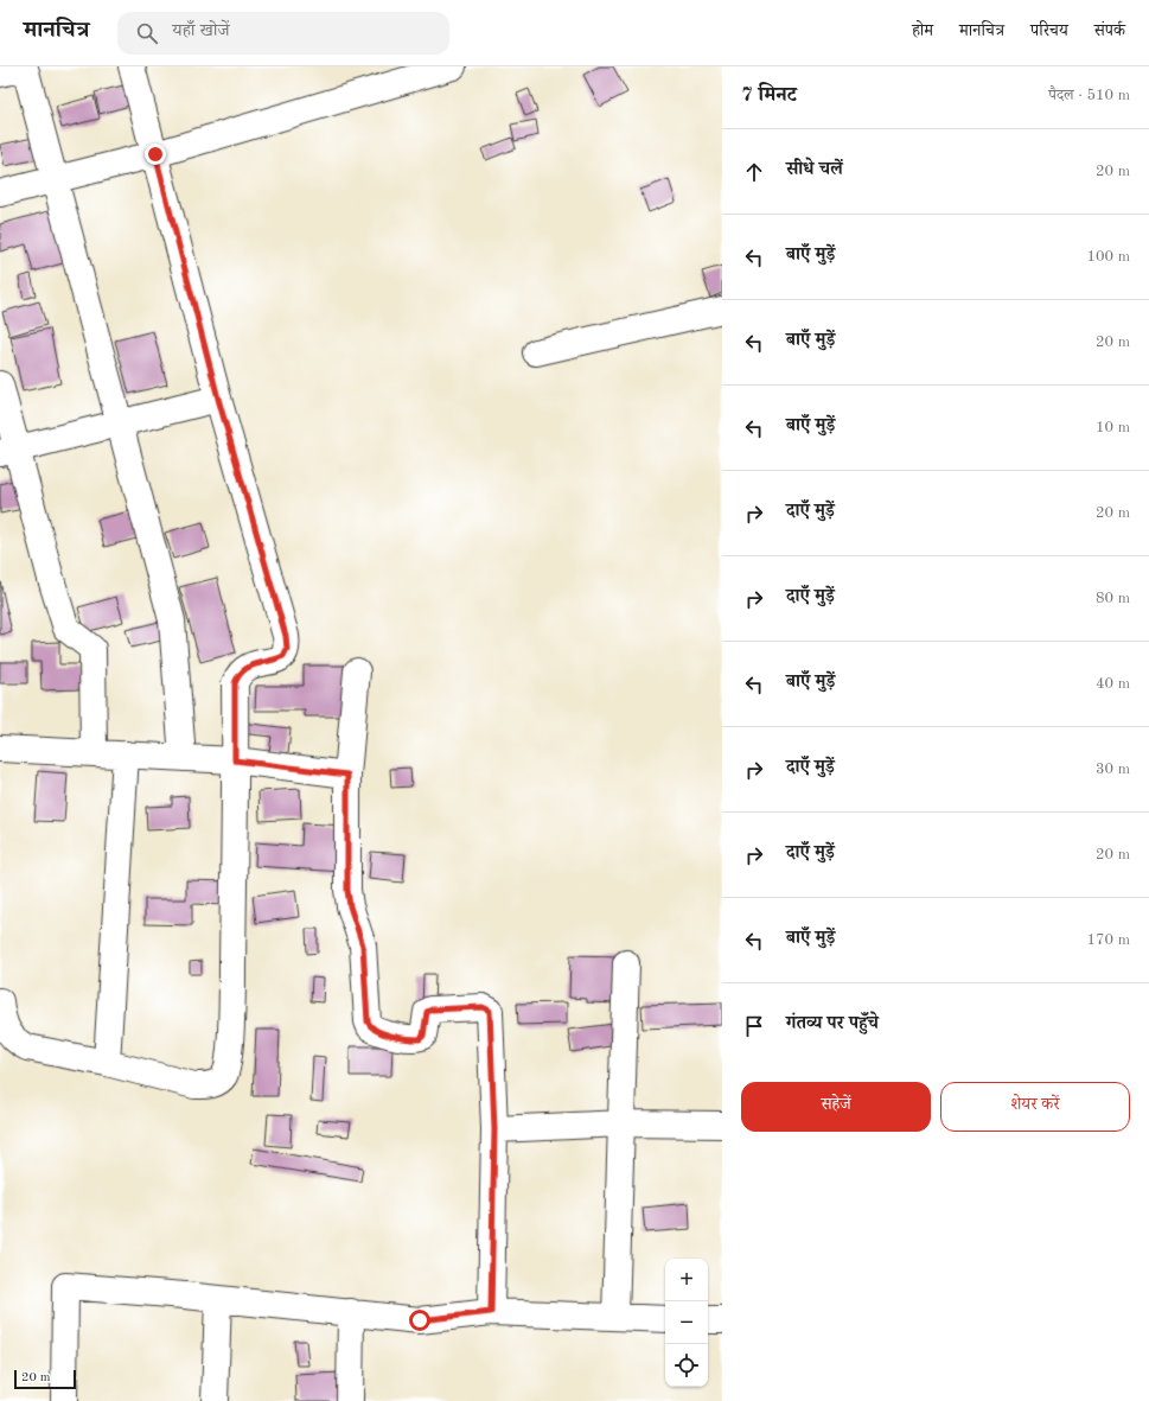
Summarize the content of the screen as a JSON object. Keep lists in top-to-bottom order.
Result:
{
  "scale_bar": "20 m",
  "page": {
    "header": "मानचित्र",
    "search": "यहाँ खोजें",
    "nav": [
      "होम",
      "मानचित्र",
      "परिचय",
      "संपर्क"
    ],
    "heading": ["7 मिनट", "पैदल · 510 m"],
    "list": [
      ["सीधे चलें", "20 m"],
      ["बाएँ मुड़ें", "100 m"],
      ["बाएँ मुड़ें", "20 m"],
      ["बाएँ मुड़ें", "10 m"],
      ["दाएँ मुड़ें", "20 m"],
      ["दाएँ मुड़ें", "80 m"],
      ["बाएँ मुड़ें", "40 m"],
      ["दाएँ मुड़ें", "30 m"],
      ["दाएँ मुड़ें", "20 m"],
      ["बाएँ मुड़ें", "170 m"],
      "गंतव्य पर पहुँचे"
    ],
    "buttons": ["सहेजें", "शेयर करें"],
    "map_buttons": ["+", "−"],
    "scale": "20 m"
  }
}
